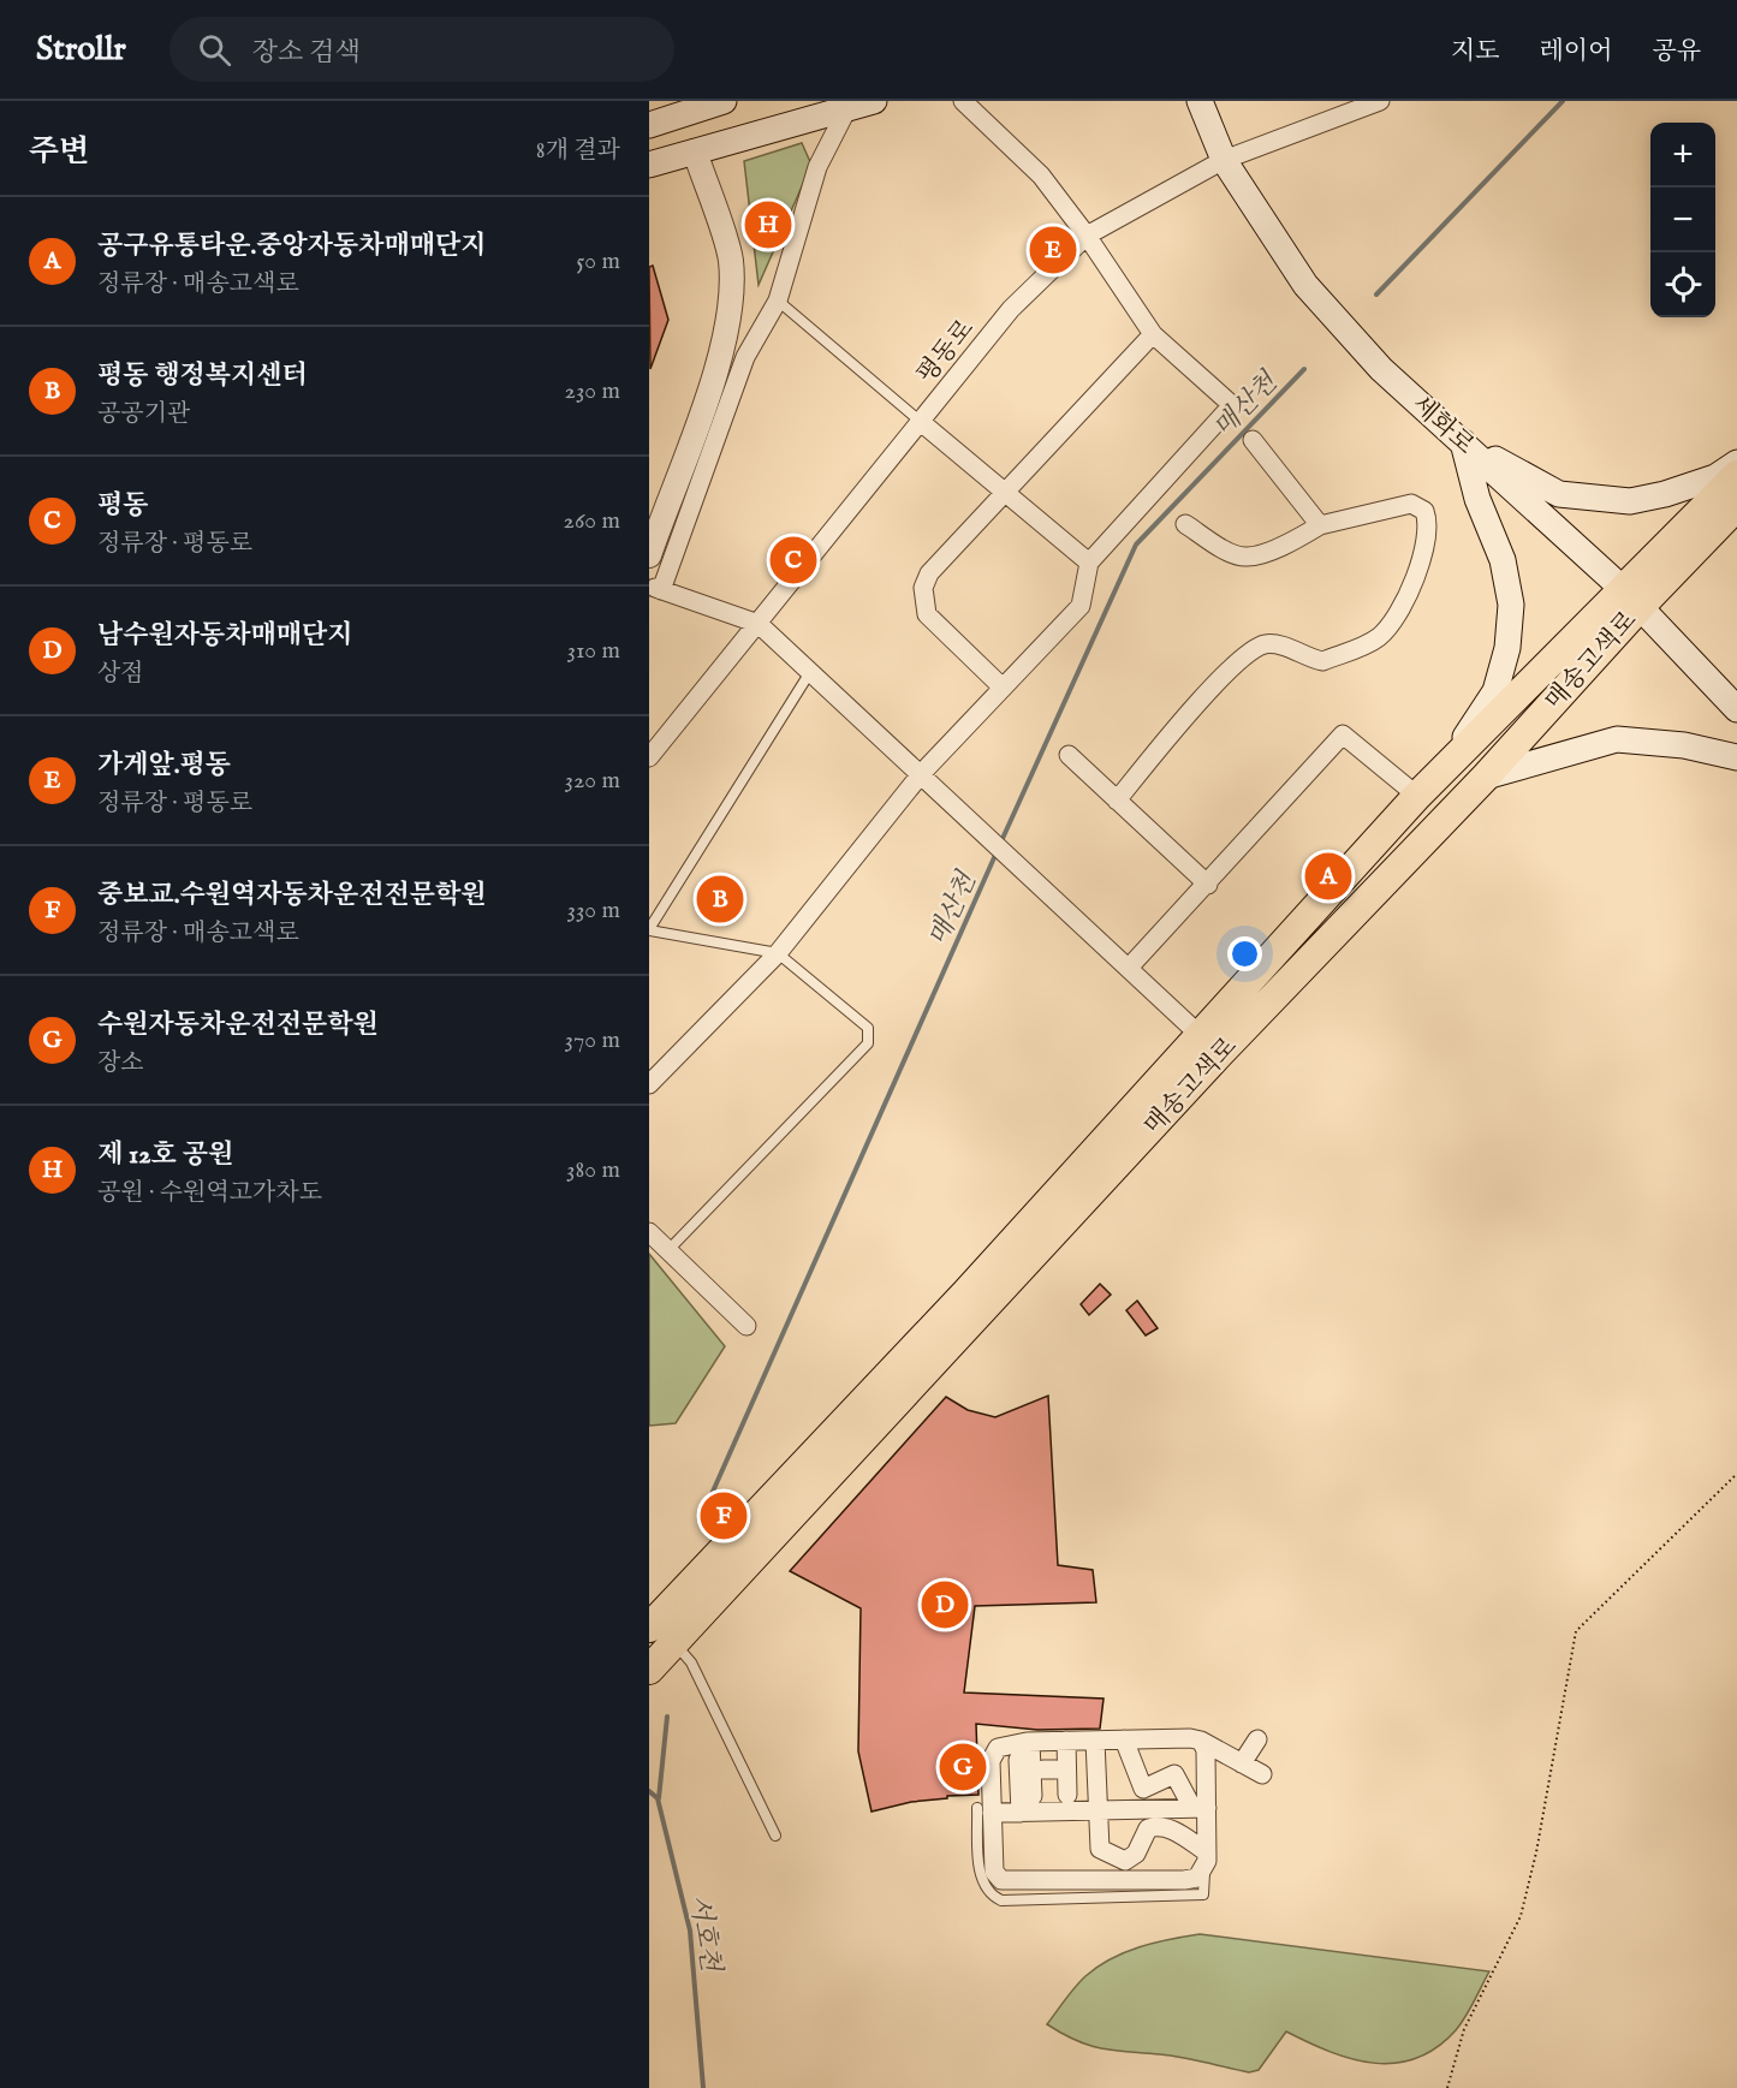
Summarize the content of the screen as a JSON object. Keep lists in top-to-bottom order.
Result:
{
  "streets": {
    "main road": ["세화로", "매송고색로"],
    "street": ["평동로"]
  },
  "crossings": [
    ["평동로", "세화로"],
    ["세화로", "매송고색로"]
  ],
  "water": ["매산천", "서호천"],
  "page": {
    "header": "Strollr",
    "search": "장소 검색",
    "nav": ["지도", "레이어", "공유"],
    "heading": ["주변", "8개 결과"],
    "map_buttons": ["+", "−"],
    "list": [
      {
        "mark": "A",
        "name": "공구유통타운.중앙자동차매매단지",
        "note": "정류장 · 매송고색로",
        "value": "50 m"
      },
      {
        "mark": "B",
        "name": "평동 행정복지센터",
        "note": "공공기관",
        "value": "230 m"
      },
      {
        "mark": "C",
        "name": "평동",
        "note": "정류장 · 평동로",
        "value": "260 m"
      },
      {
        "mark": "D",
        "name": "남수원자동차매매단지",
        "note": "상점",
        "value": "310 m"
      },
      {
        "mark": "E",
        "name": "가게앞.평동",
        "note": "정류장 · 평동로",
        "value": "320 m"
      },
      {
        "mark": "F",
        "name": "중보교.수원역자동차운전전문학원",
        "note": "정류장 · 매송고색로",
        "value": "330 m"
      },
      {
        "mark": "G",
        "name": "수원자동차운전전문학원",
        "note": "장소",
        "value": "370 m"
      },
      {
        "mark": "H",
        "name": "제 12호 공원",
        "note": "공원 · 수원역고가차도",
        "value": "380 m"
      }
    ],
    "pins": [
      "H",
      "E",
      "C",
      "A",
      "B",
      "F",
      "D",
      "G"
    ]
  }
}
